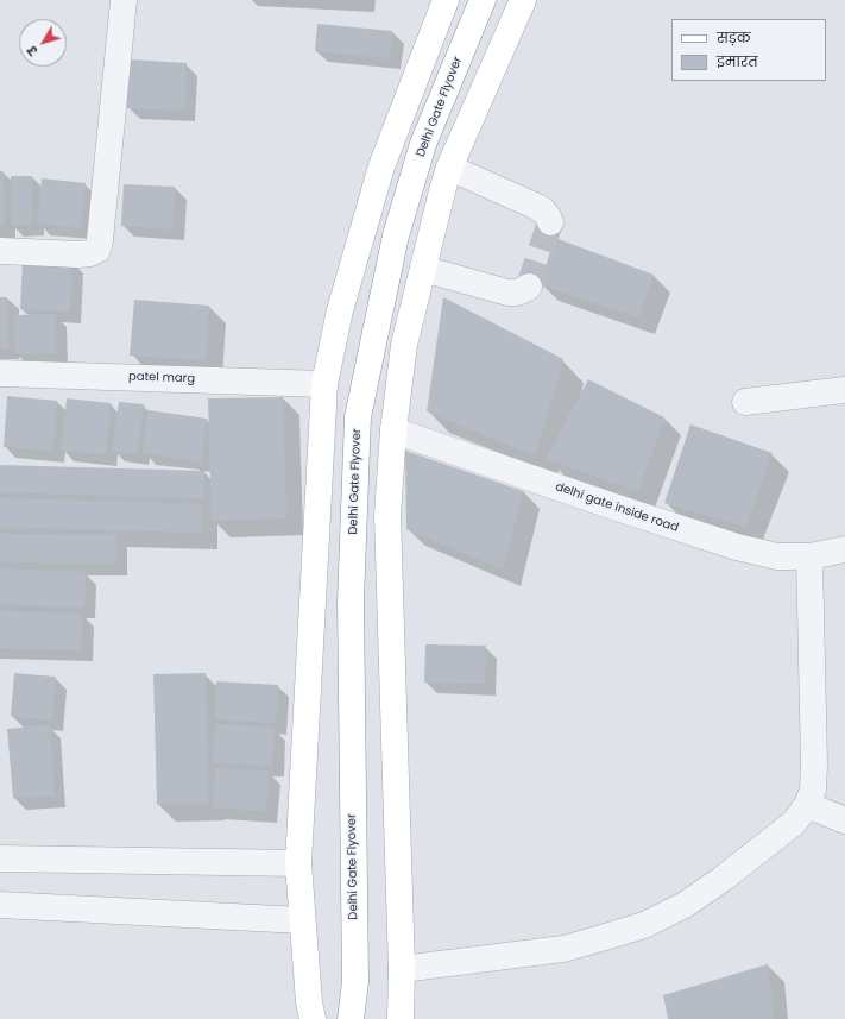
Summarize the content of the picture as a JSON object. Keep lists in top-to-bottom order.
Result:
{
  "streets": {
    "main road": ["Delhi Gate Flyover"],
    "street": ["patel marg", "delhi gate inside road"]
  },
  "legend": ["सड़क", "इमारत"],
  "north": "bottom left"
}
